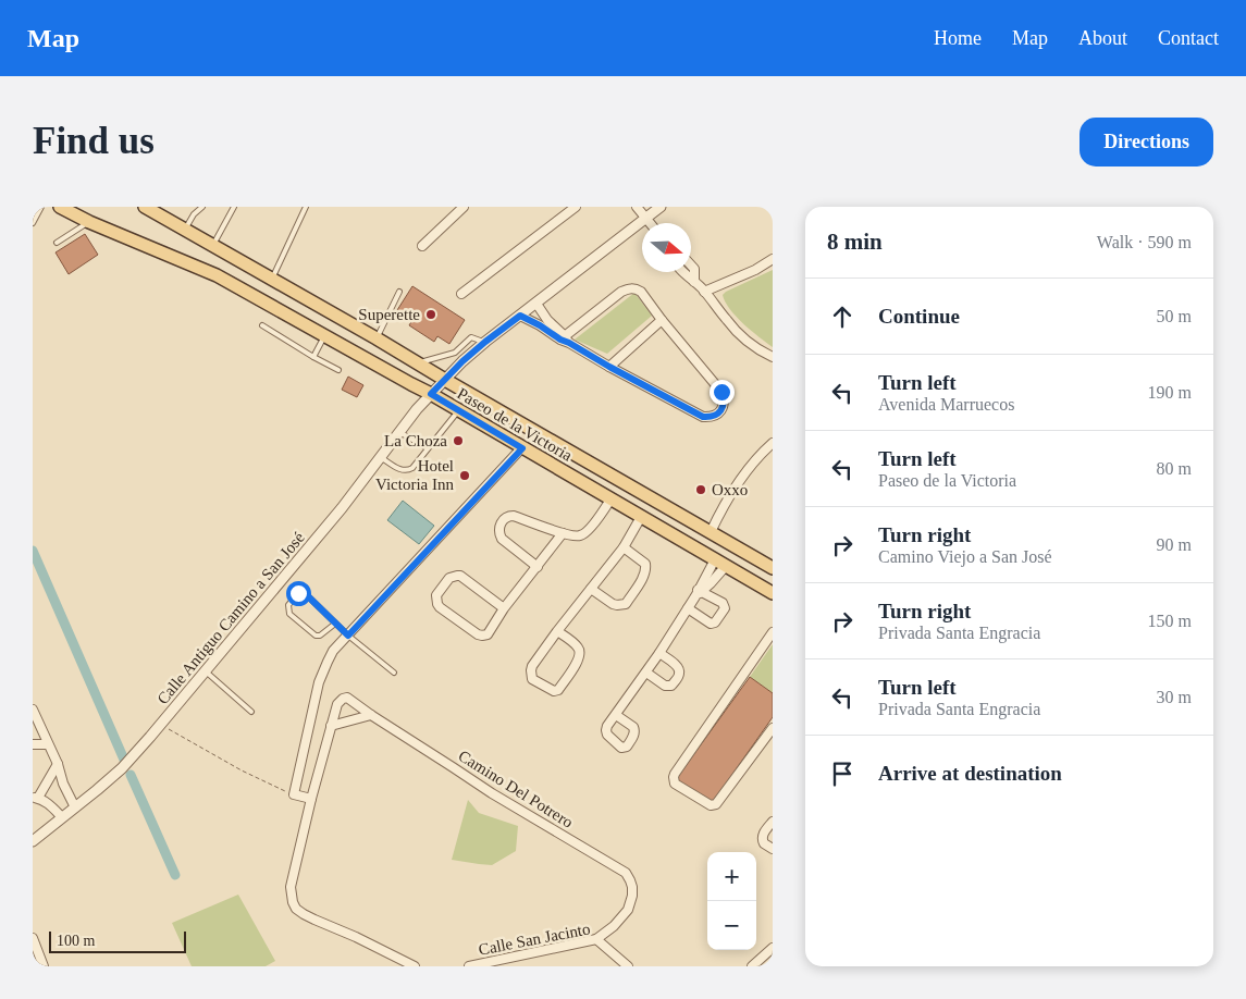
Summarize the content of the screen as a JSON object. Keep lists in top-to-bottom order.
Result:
{
  "streets": {
    "main road": ["Paseo de la Victoria"],
    "street": ["Calle Antiguo Camino a San José", "Camino Del Potrero", "Calle San Jacinto"]
  },
  "crossings": [
    ["Paseo de la Victoria", "Calle Antiguo Camino a San José"],
    ["Camino Del Potrero", "Calle San Jacinto"]
  ],
  "places": [
    "Superette",
    "La Choza",
    "Hotel Victoria Inn",
    "Oxxo"
  ],
  "scale_bar": "100 m",
  "north": "right",
  "page": {
    "header": "Map",
    "nav": [
      "Home",
      "Map",
      "About",
      "Contact"
    ],
    "buttons": "Directions",
    "title": "Find us",
    "heading": ["8 min", "Walk · 590 m"],
    "list": [
      ["Continue", "50 m"],
      ["Turn left", "Avenida Marruecos", "190 m"],
      ["Turn left", "Paseo de la Victoria", "80 m"],
      ["Turn right", "Camino Viejo a San José", "90 m"],
      ["Turn right", "Privada Santa Engracia", "150 m"],
      ["Turn left", "Privada Santa Engracia", "30 m"],
      "Arrive at destination"
    ],
    "map_buttons": ["+", "−"],
    "scale": "100 m"
  }
}
